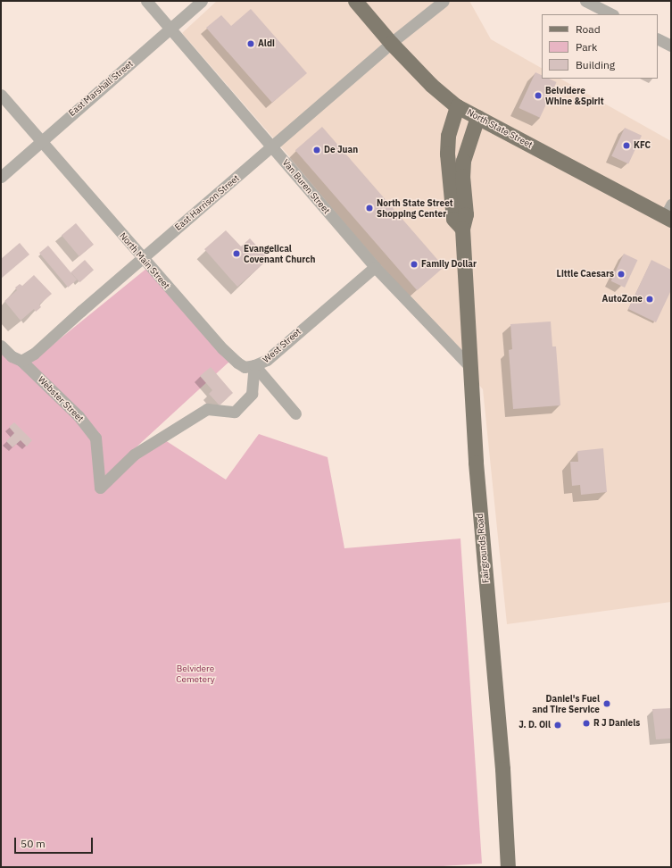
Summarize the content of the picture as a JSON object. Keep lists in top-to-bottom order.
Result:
{
  "streets": {
    "main road": ["North State Street", "Fairgrounds Road"],
    "street": [
      "East Marshall Street",
      "Van Buren Street",
      "East Harrison Street",
      "North Main Street",
      "West Street",
      "Webster Street"
    ]
  },
  "crossings": [
    ["East Marshall Street", "Van Buren Street"],
    ["East Marshall Street", "North Main Street"],
    ["North State Street", "East Harrison Street"],
    ["North State Street", "Fairgrounds Road"],
    ["Van Buren Street", "East Harrison Street"],
    ["Van Buren Street", "West Street"],
    ["Van Buren Street", "Fairgrounds Road"],
    ["East Harrison Street", "North Main Street"],
    ["East Harrison Street", "Webster Street"],
    ["North Main Street", "West Street"],
    ["West Street", "Webster Street"]
  ],
  "parks": ["Belvidere Cemetery"],
  "places": [
    "Aldi",
    "Belvidere Whine &Spirit",
    "KFC",
    "De Juan",
    "North State Street Shopping Center",
    "Evangelical Covenant Church",
    "Family Dollar",
    "Little Caesars",
    "AutoZone",
    "Daniel's Fuel and Tire Service",
    "R J Daniels",
    "J. D. Oil"
  ],
  "legend": ["Road", "Park", "Building"],
  "scale_bar": "50 m"
}
